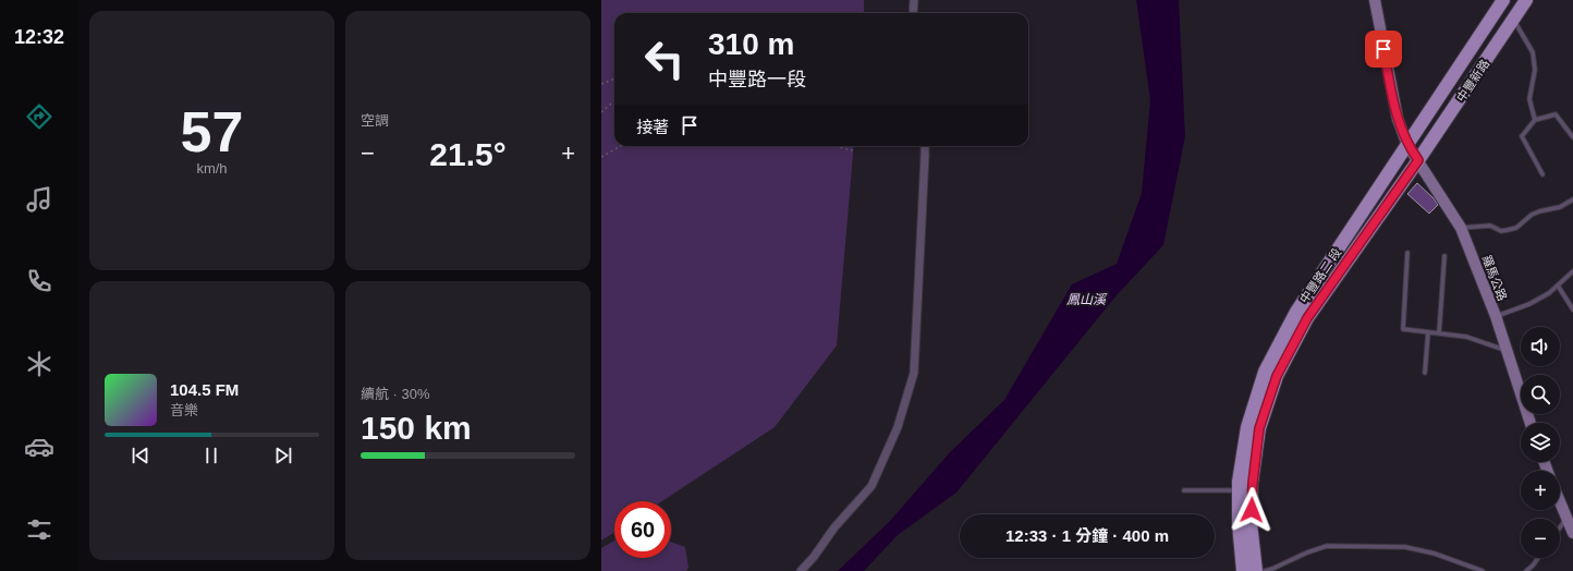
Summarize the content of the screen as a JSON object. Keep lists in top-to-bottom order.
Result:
{
  "streets": {
    "main road": ["中豐新路", "中豐路二 段", "羅馬公路"]
  },
  "crossings": [
    ["中豐新路", "中豐路二 段"],
    ["中豐新路", "羅馬公路"],
    ["中豐路二 段", "羅馬公路"]
  ],
  "water": ["鳳山溪"],
  "page": {
    "tabs": "12:32",
    "tile": [
      ["57", "km/h"],
      "空調",
      ["續航 · 30%", "150 km"]
    ],
    "turn": ["310 m", "中豐路一段"],
    "then": "接著",
    "heat": ["−", "21.5°", "+"],
    "map_buttons": ["+", "−"],
    "song": ["104.5 FM", "音樂"],
    "limit": "60",
    "trip": "12:33 · 1 分鐘 · 400 m"
  }
}
